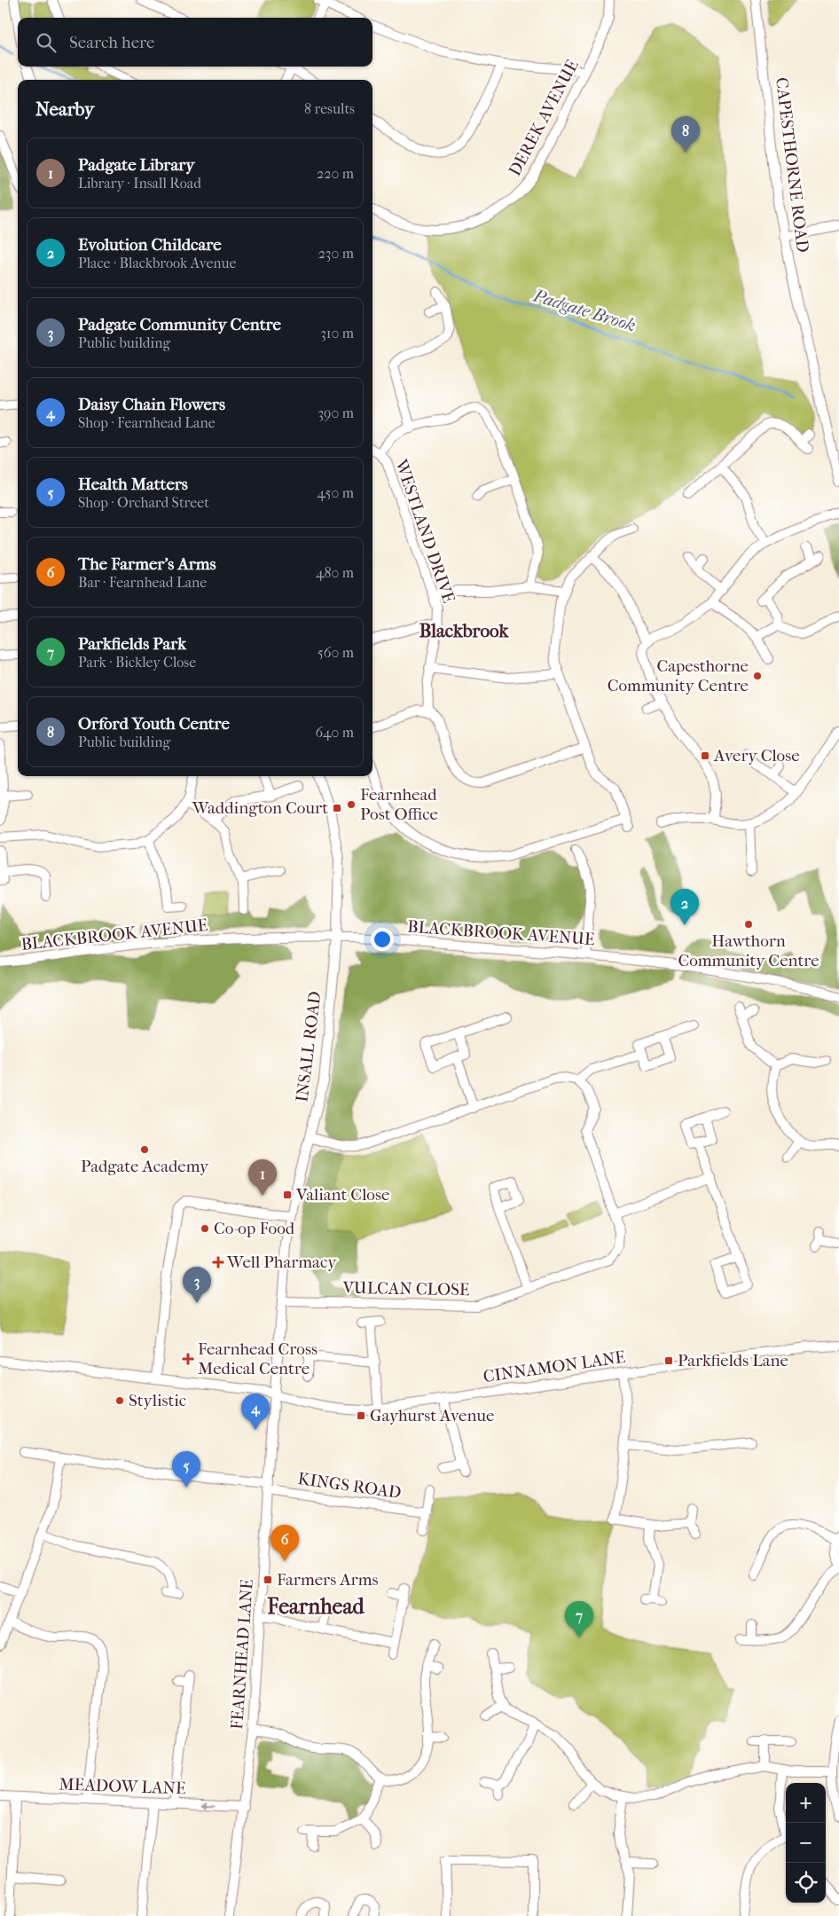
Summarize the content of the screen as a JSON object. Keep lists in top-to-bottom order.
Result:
{
  "streets": {
    "street": [
      "DEREK AVENUE",
      "CAPESTHORNE ROAD",
      "WESTLAND DRIVE",
      "BLACKBROOK AVENUE",
      "INSALL ROAD",
      "VULCAN CLOSE",
      "CINNAMON LANE",
      "KINGS ROAD",
      "FEARNHEAD LANE",
      "MEADOW LANE"
    ]
  },
  "crossings": [
    ["BLACKBROOK AVENUE", "INSALL ROAD"],
    ["INSALL ROAD", "VULCAN CLOSE"],
    ["INSALL ROAD", "CINNAMON LANE"],
    ["INSALL ROAD", "FEARNHEAD LANE"],
    ["CINNAMON LANE", "FEARNHEAD LANE"],
    ["KINGS ROAD", "FEARNHEAD LANE"],
    ["FEARNHEAD LANE", "MEADOW LANE"]
  ],
  "districts": ["Blackbrook", "Fearnhead"],
  "water": ["Padgate Brook"],
  "places": {
    "other": [
      "Capesthorne Community Centre",
      "Fearnhead Post Office",
      "Hawthorn Community Centre",
      "Padgate Academy",
      "Co-op Food",
      "Stylistic"
    ],
    "transit": [
      "Avery Close",
      "Waddington Court",
      "Valiant Close",
      "Parkfields Lane",
      "Gayhurst Avenue",
      "Farmers Arms"
    ],
    "health": ["Well Pharmacy", "Fearnhead Cross Medical Centre"]
  },
  "page": {
    "search": "Search here",
    "heading": ["Nearby", "8 results"],
    "pins": [
      "8",
      "2",
      "1",
      "3",
      "4",
      "5",
      "6",
      "7"
    ],
    "list": [
      {
        "mark": "1",
        "name": "Padgate Library",
        "note": "Library · Insall Road",
        "value": "220 m"
      },
      {
        "mark": "2",
        "name": "Evolution Childcare",
        "note": "Place · Blackbrook Avenue",
        "value": "230 m"
      },
      {
        "mark": "3",
        "name": "Padgate Community Centre",
        "note": "Public building",
        "value": "310 m"
      },
      {
        "mark": "4",
        "name": "Daisy Chain Flowers",
        "note": "Shop · Fearnhead Lane",
        "value": "390 m"
      },
      {
        "mark": "5",
        "name": "Health Matters",
        "note": "Shop · Orchard Street",
        "value": "450 m"
      },
      {
        "mark": "6",
        "name": "The Farmer's Arms",
        "note": "Bar · Fearnhead Lane",
        "value": "480 m"
      },
      {
        "mark": "7",
        "name": "Parkfields Park",
        "note": "Park · Bickley Close",
        "value": "560 m"
      },
      {
        "mark": "8",
        "name": "Orford Youth Centre",
        "note": "Public building",
        "value": "640 m"
      }
    ],
    "map_buttons": ["+", "−"]
  }
}
